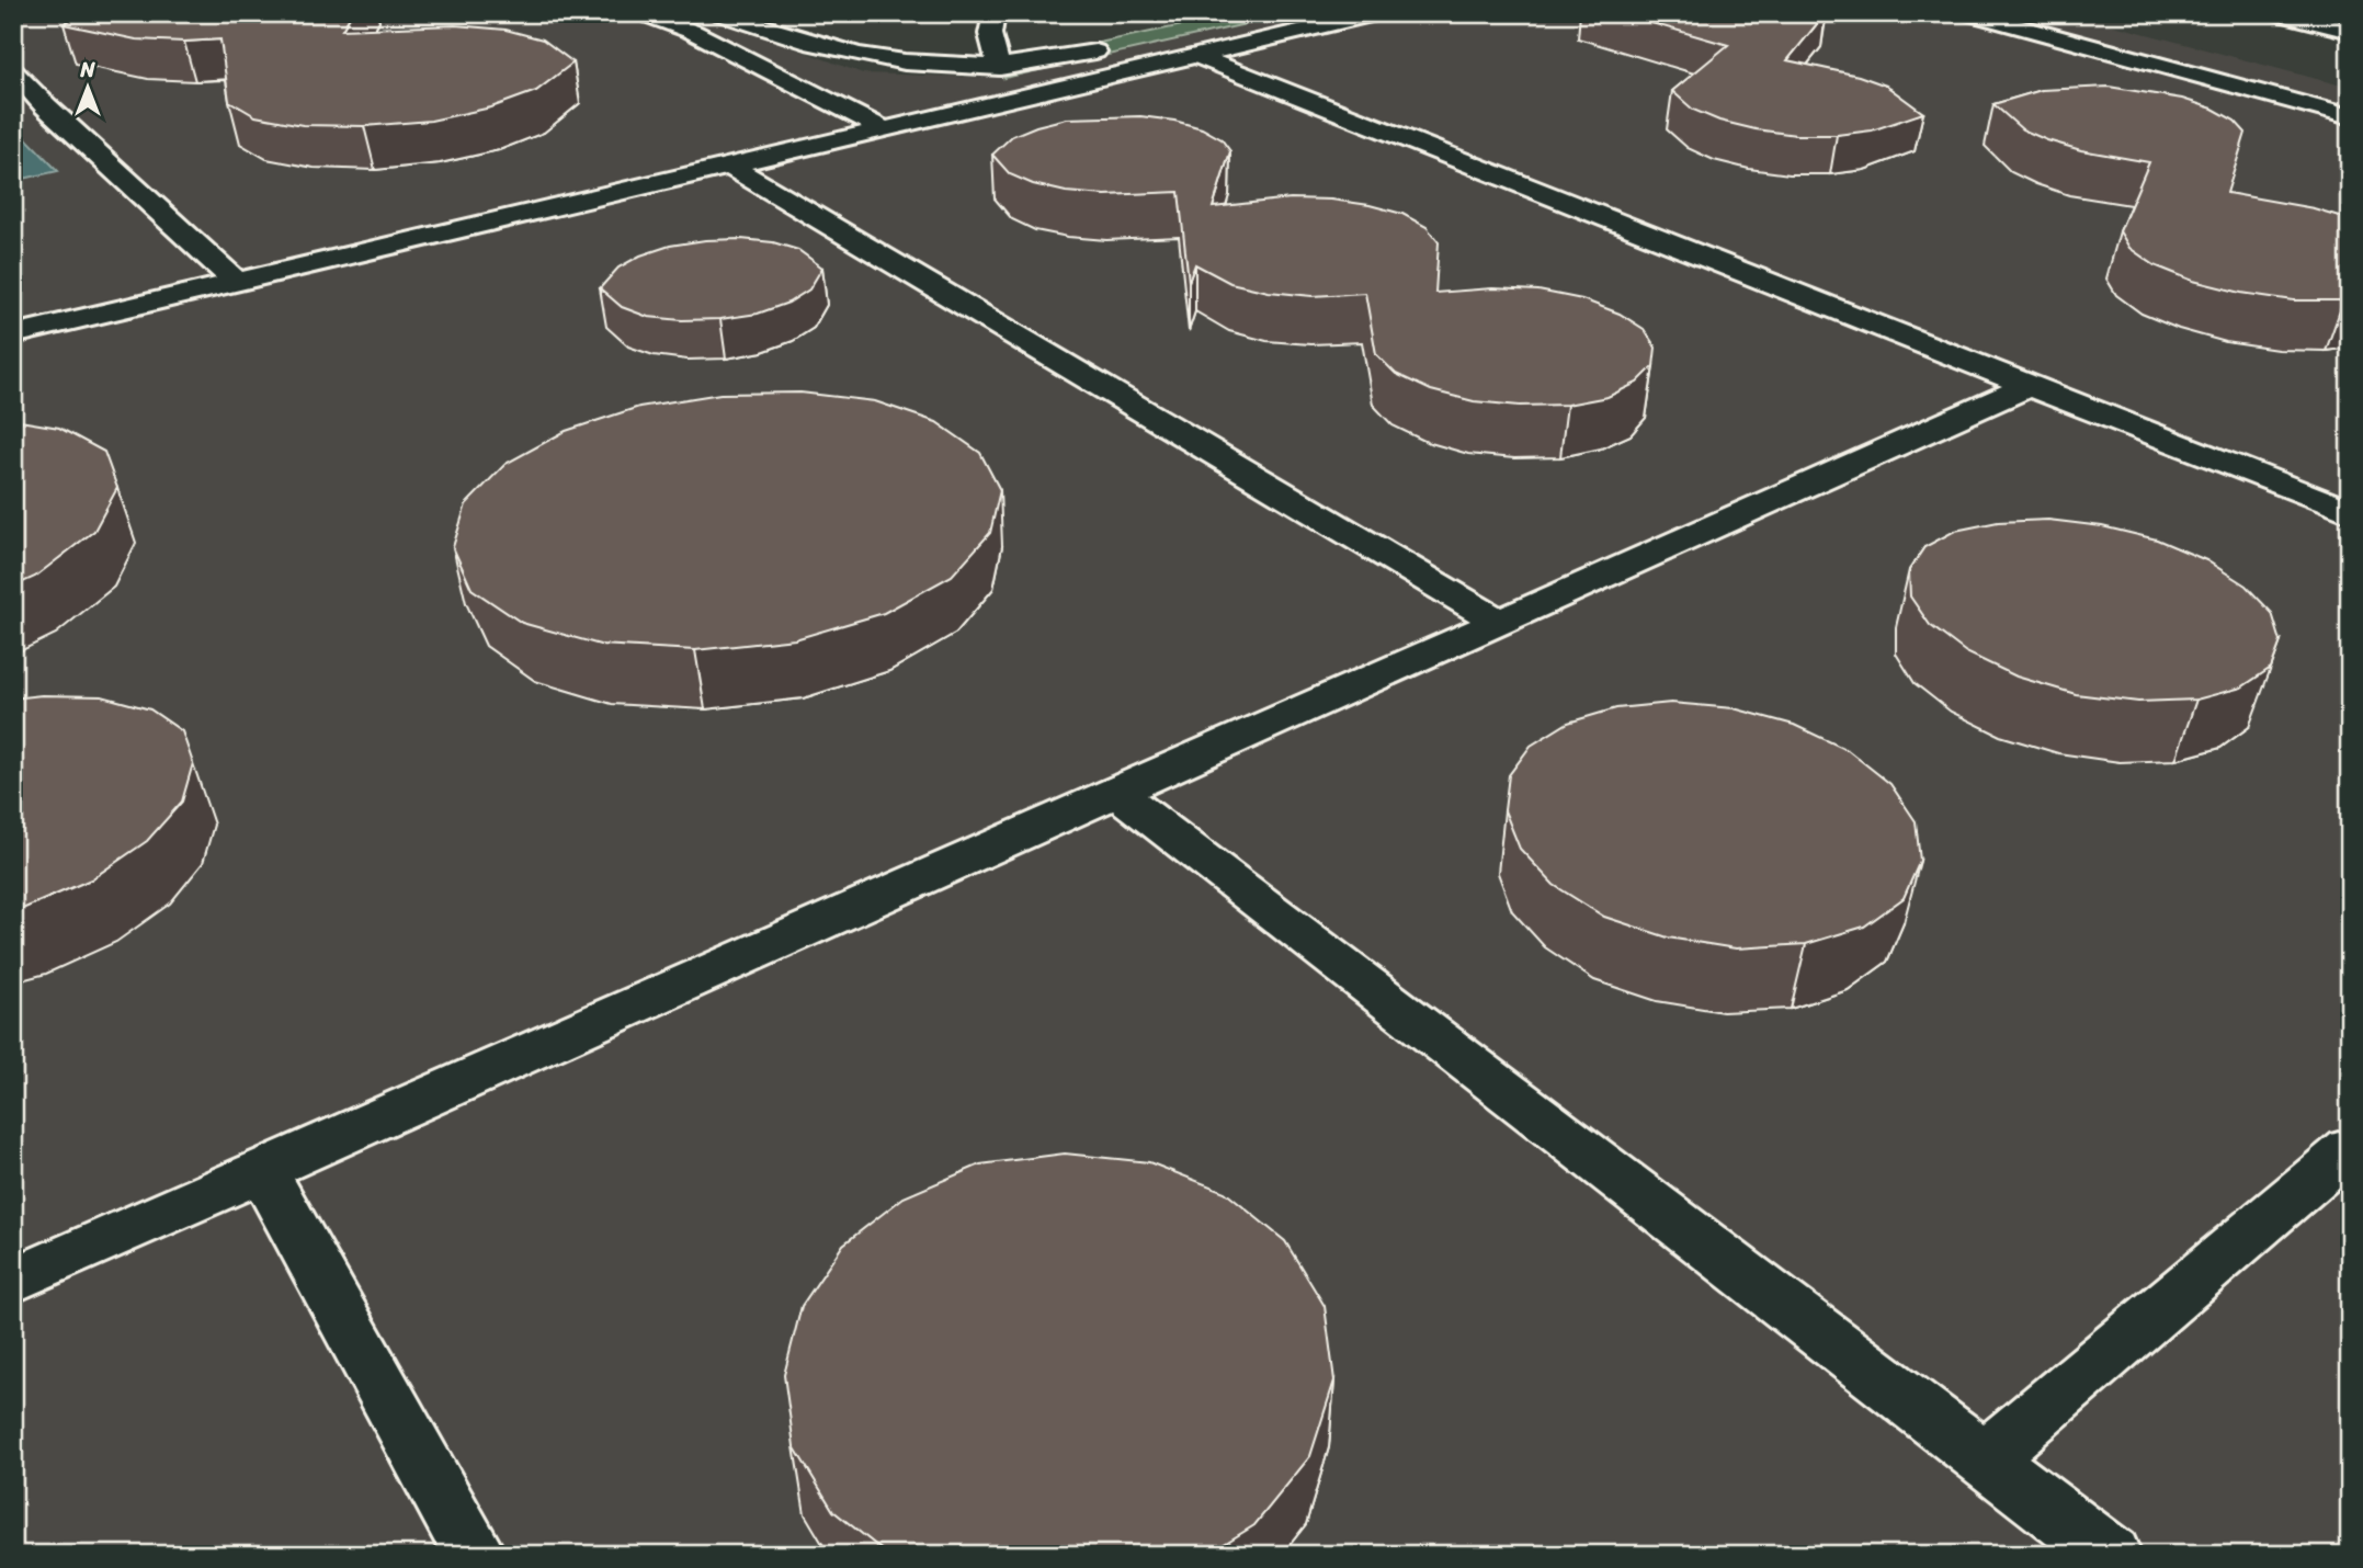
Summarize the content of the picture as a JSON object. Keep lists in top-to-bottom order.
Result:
{
  "north": "top"
}
